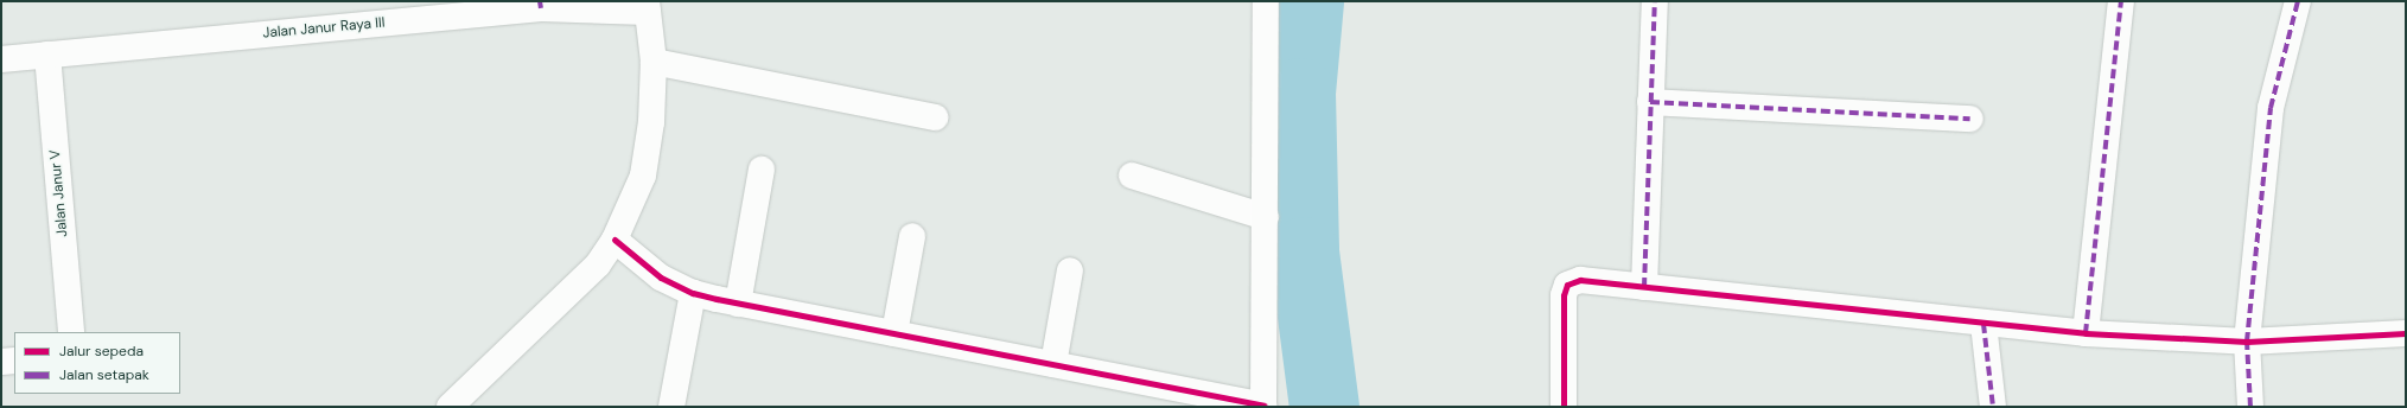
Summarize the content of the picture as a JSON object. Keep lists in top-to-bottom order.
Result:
{
  "streets": {
    "street": ["Jalan Janur Raya III", "Jalan Janur V"]
  },
  "crossings": [
    ["Jalan Janur Raya III", "Jalan Janur V"]
  ],
  "legend": ["Jalur sepeda", "Jalan setapak"]
}
